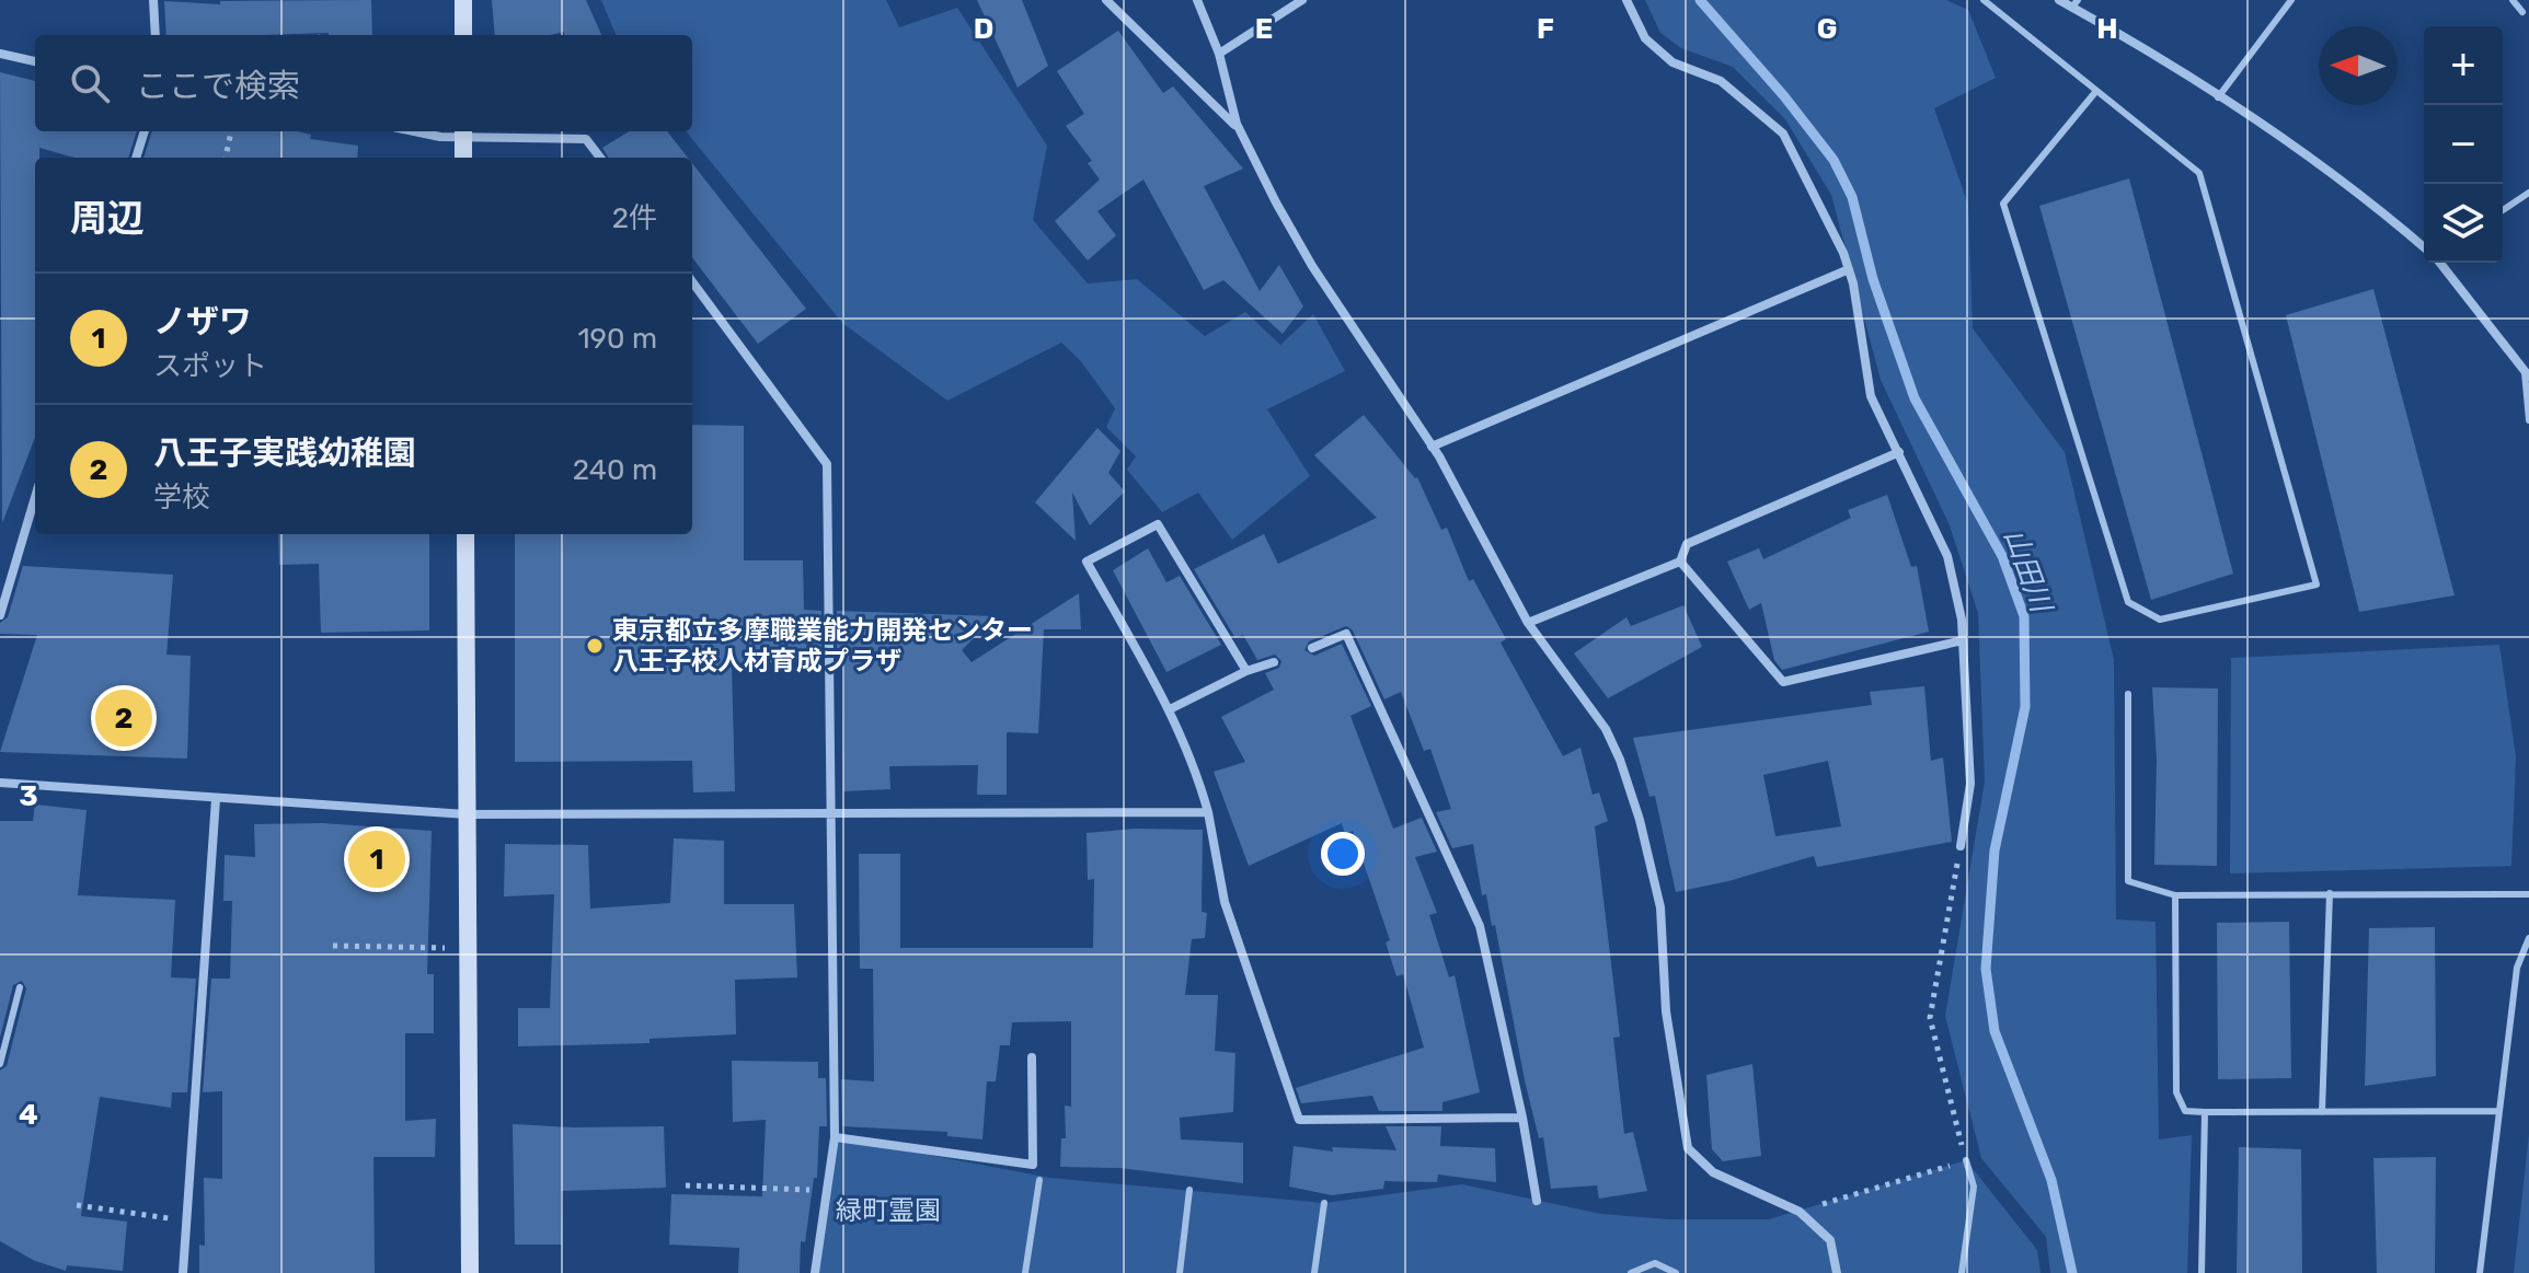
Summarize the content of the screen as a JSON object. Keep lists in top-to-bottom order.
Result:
{
  "water": ["山田川"],
  "parks": ["緑町霊園"],
  "places": ["東京都立多摩職業能力開発センター 八王子校人材育成プラザ"],
  "north": "left",
  "page": {
    "map_buttons": ["+", "−"],
    "search": "ここで検索",
    "heading": ["周辺", "2件"],
    "list": [
      {
        "mark": "1",
        "name": "ノザワ",
        "note": "スポット",
        "value": "190 m"
      },
      {
        "mark": "2",
        "name": "八王子実践幼稚園",
        "note": "学校",
        "value": "240 m"
      }
    ],
    "pins": ["2", "1"]
  },
  "grid": {
    "columns": [
      "D",
      "E",
      "F",
      "G",
      "H"
    ],
    "rows": ["3", "4"]
  }
}
